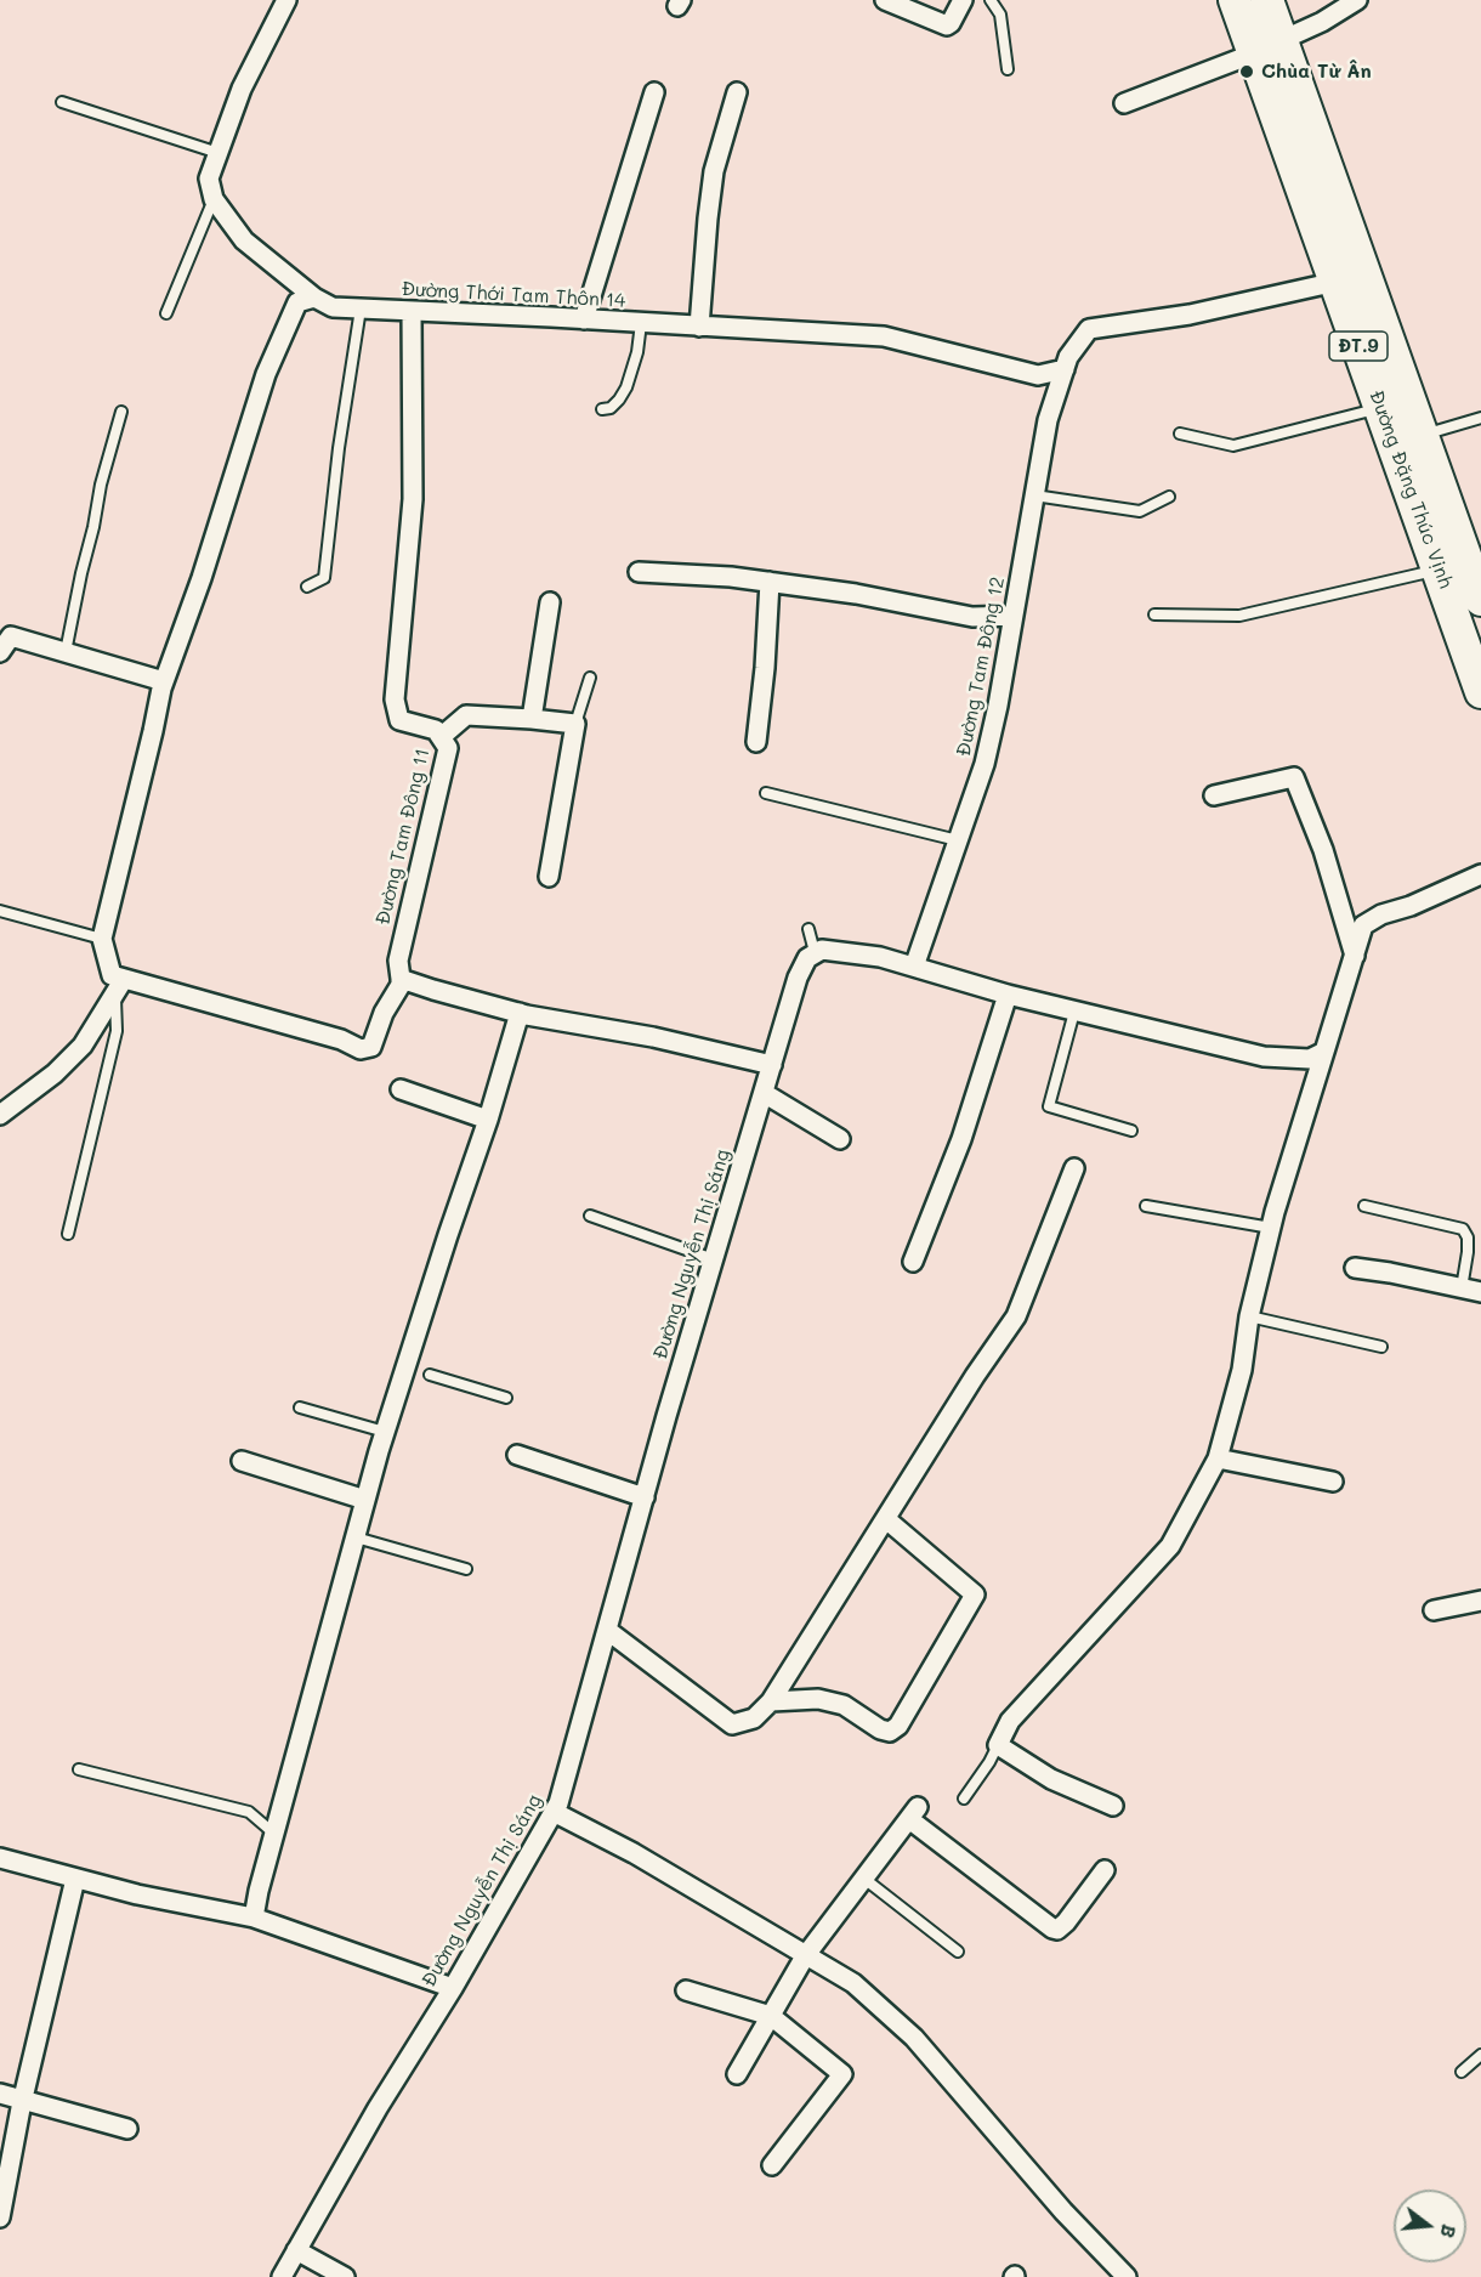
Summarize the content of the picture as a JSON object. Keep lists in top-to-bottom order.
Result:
{
  "streets": {
    "main road": ["ĐT.9", "Đường Đặng Thúc Vịnh"],
    "street": [
      "Đường Thới Tam Thôn 14",
      "Đường Tam Đông 12",
      "Đường Tam Đông 11",
      "Đường Nguyễn Thị Sáng"
    ]
  },
  "crossings": [
    ["Đường Thới Tam Thôn 14", "Đường Tam Đông 12"],
    ["Đường Thới Tam Thôn 14", "Đường Tam Đông 11"],
    ["Đường Đặng Thúc Vịnh", "Đường Tam Đông 12"]
  ],
  "places": ["Chùa Từ Ân"],
  "north": "right"
}
